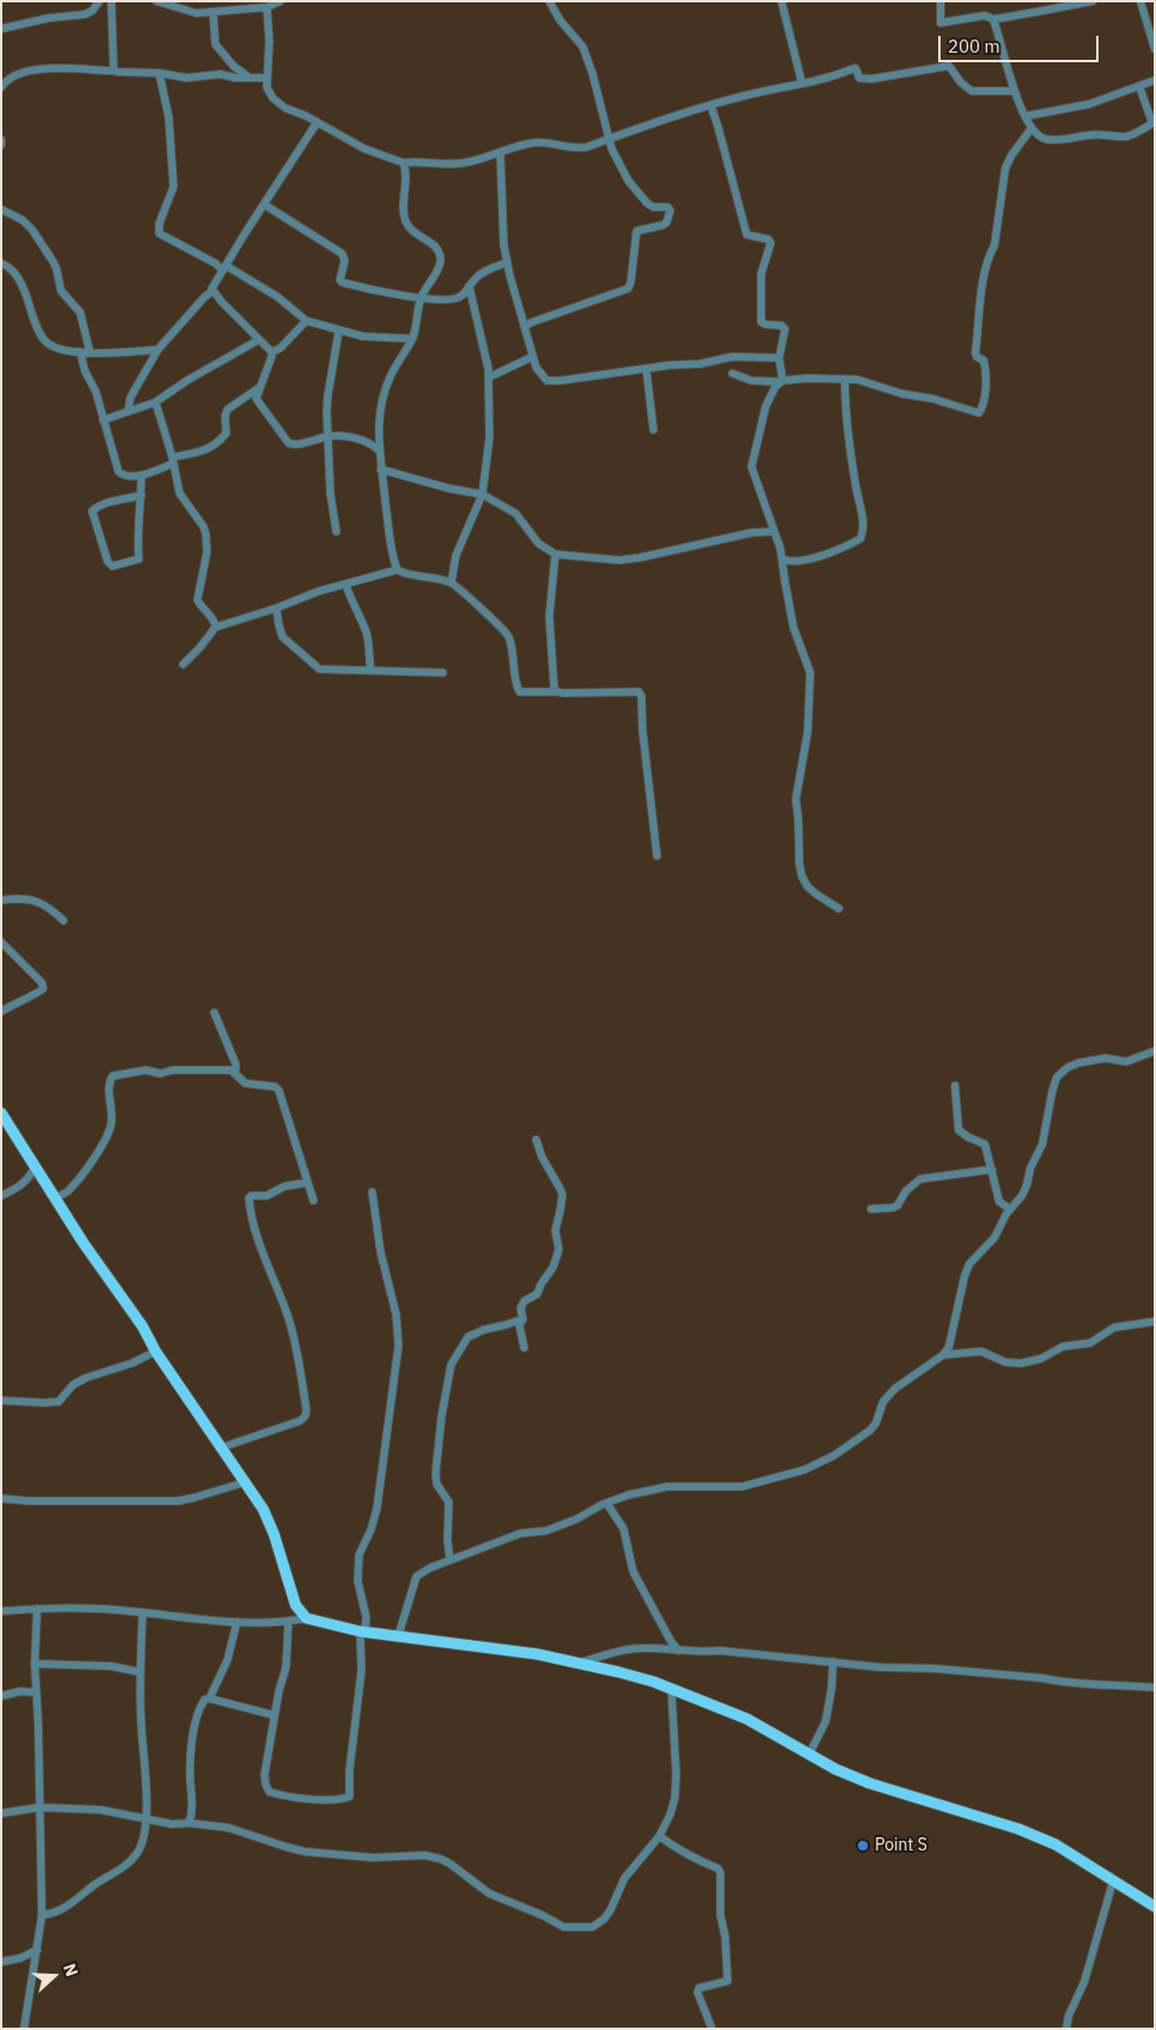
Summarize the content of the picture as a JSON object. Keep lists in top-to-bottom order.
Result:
{
  "places": ["Point S"],
  "scale_bar": "200 m",
  "north": "right"
}
